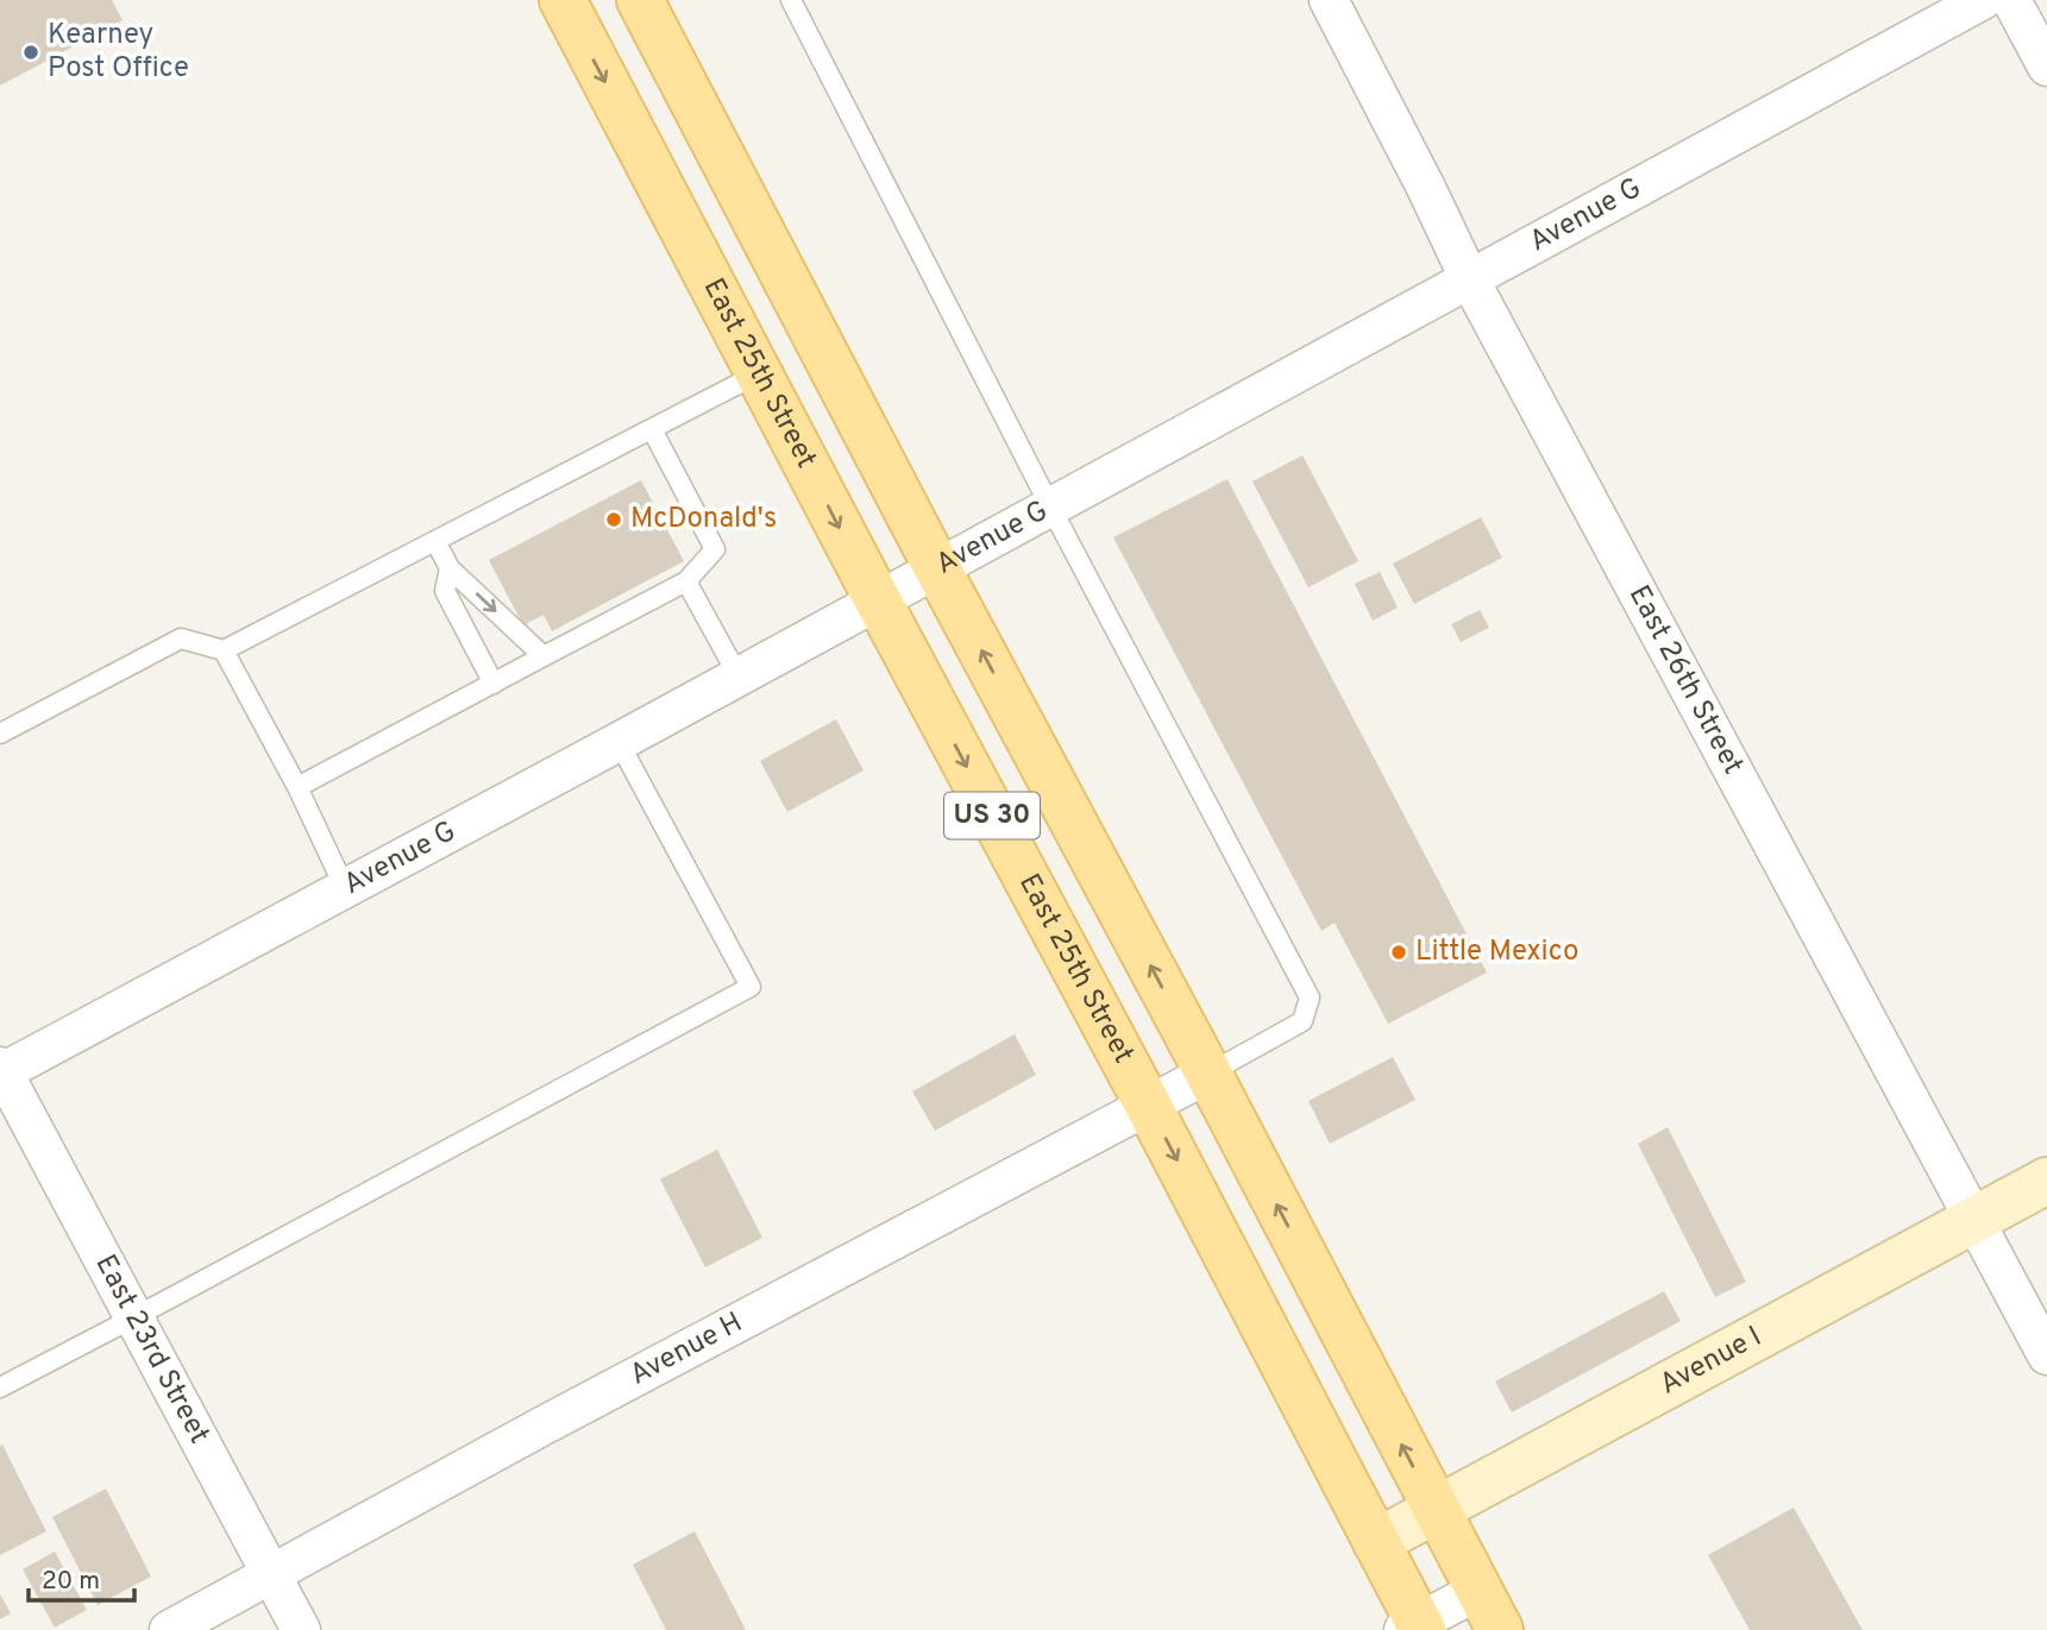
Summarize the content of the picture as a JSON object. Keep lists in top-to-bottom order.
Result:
{
  "streets": {
    "main road": ["East 25th Street", "US 30"],
    "street": [
      "Avenue G",
      "East 26th Street",
      "East 23rd Street",
      "Avenue H",
      "Avenue I"
    ]
  },
  "crossings": [
    ["Avenue G", "East 25th Street"],
    ["Avenue G", "East 26th Street"],
    ["Avenue G", "US 30"],
    ["Avenue G", "East 23rd Street"],
    ["East 25th Street", "Avenue H"],
    ["East 25th Street", "Avenue I"],
    ["East 26th Street", "Avenue I"],
    ["US 30", "Avenue H"],
    ["US 30", "Avenue I"],
    ["East 23rd Street", "Avenue H"]
  ],
  "places": ["Kearney Post Office", "McDonald's", "Little Mexico"],
  "scale_bar": "20 m"
}
